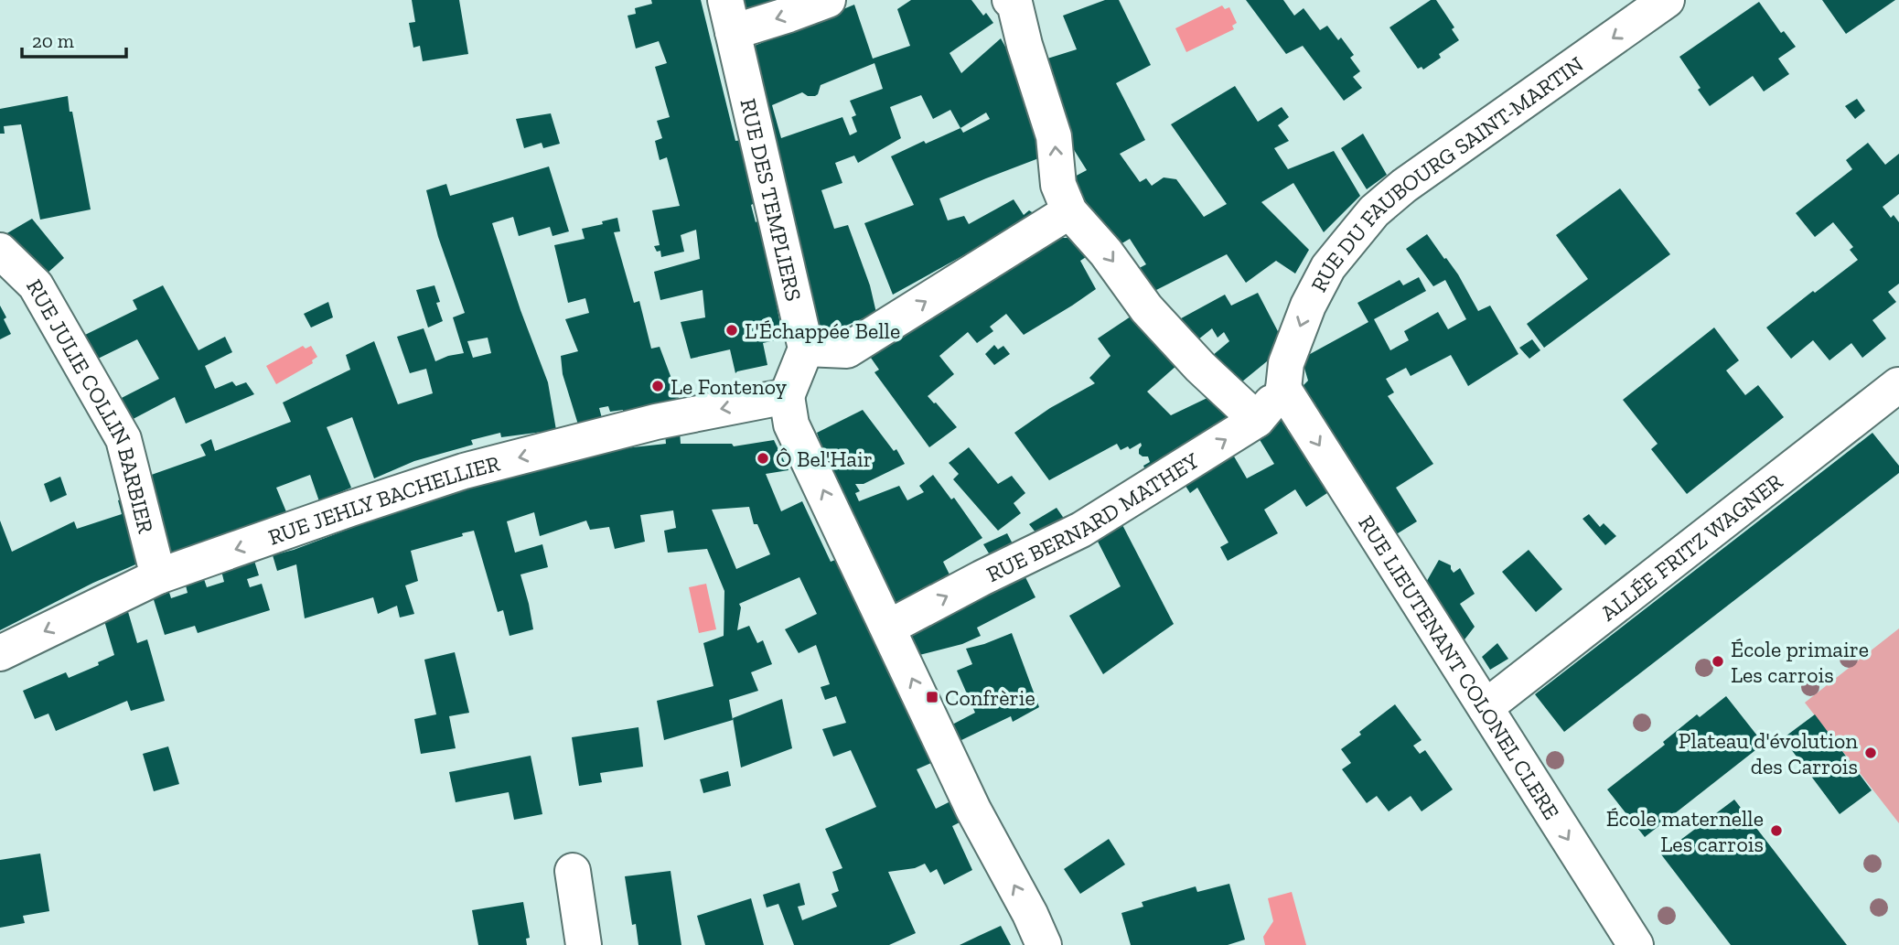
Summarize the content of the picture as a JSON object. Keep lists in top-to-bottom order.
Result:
{
  "streets": {
    "street": [
      "RUE DU FAUBOURG SAINT-MARTIN",
      "RUE DES TEMPLIERS",
      "RUE JULIE COLLIN BARBIER",
      "RUE JEHLY BACHELLIER",
      "RUE BERNARD MATHEY",
      "ALLÉE FRITZ WAGNER",
      "RUE LIEUTENANT COLONEL CLERE"
    ]
  },
  "crossings": [
    ["RUE DU FAUBOURG SAINT-MARTIN", "RUE BERNARD MATHEY"],
    ["RUE DU FAUBOURG SAINT-MARTIN", "RUE LIEUTENANT COLONEL CLERE"],
    ["RUE JULIE COLLIN BARBIER", "RUE JEHLY BACHELLIER"],
    ["RUE BERNARD MATHEY", "RUE LIEUTENANT COLONEL CLERE"],
    ["ALLÉE FRITZ WAGNER", "RUE LIEUTENANT COLONEL CLERE"]
  ],
  "one_way": ["RUE DU FAUBOURG SAINT-MARTIN", "RUE JEHLY BACHELLIER", "RUE LIEUTENANT COLONEL CLERE"],
  "places": {
    "other": [
      "L'Échappée Belle",
      "Le Fontenoy",
      "Ô Bel'Hair",
      "École primaire Les carrois",
      "Plateau d'évolution des Carrois",
      "École maternelle Les carrois"
    ],
    "transit": ["Confrèrie"]
  },
  "scale_bar": "20 m"
}
